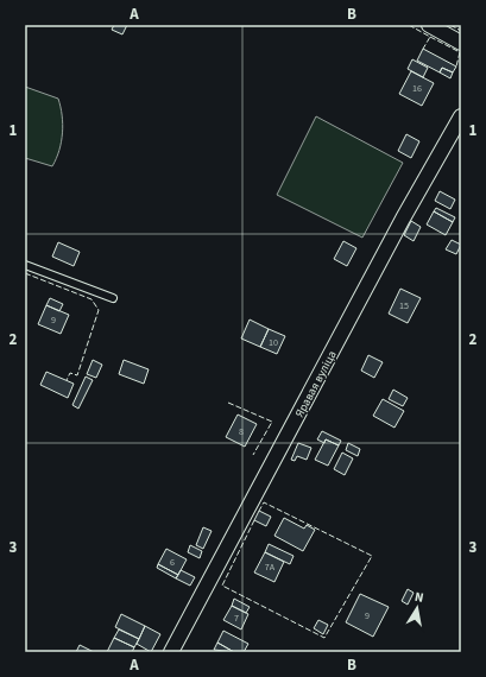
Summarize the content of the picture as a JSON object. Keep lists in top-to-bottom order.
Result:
{
  "streets": {
    "street": ["Яравая вуліца"]
  },
  "house_numbers": [
    "16",
    "15",
    "9",
    "10",
    "8",
    "6",
    "7А",
    "9",
    "7"
  ],
  "north": "top",
  "grid": {
    "columns": ["A", "B"],
    "rows": ["1", "2", "3"]
  }
}
